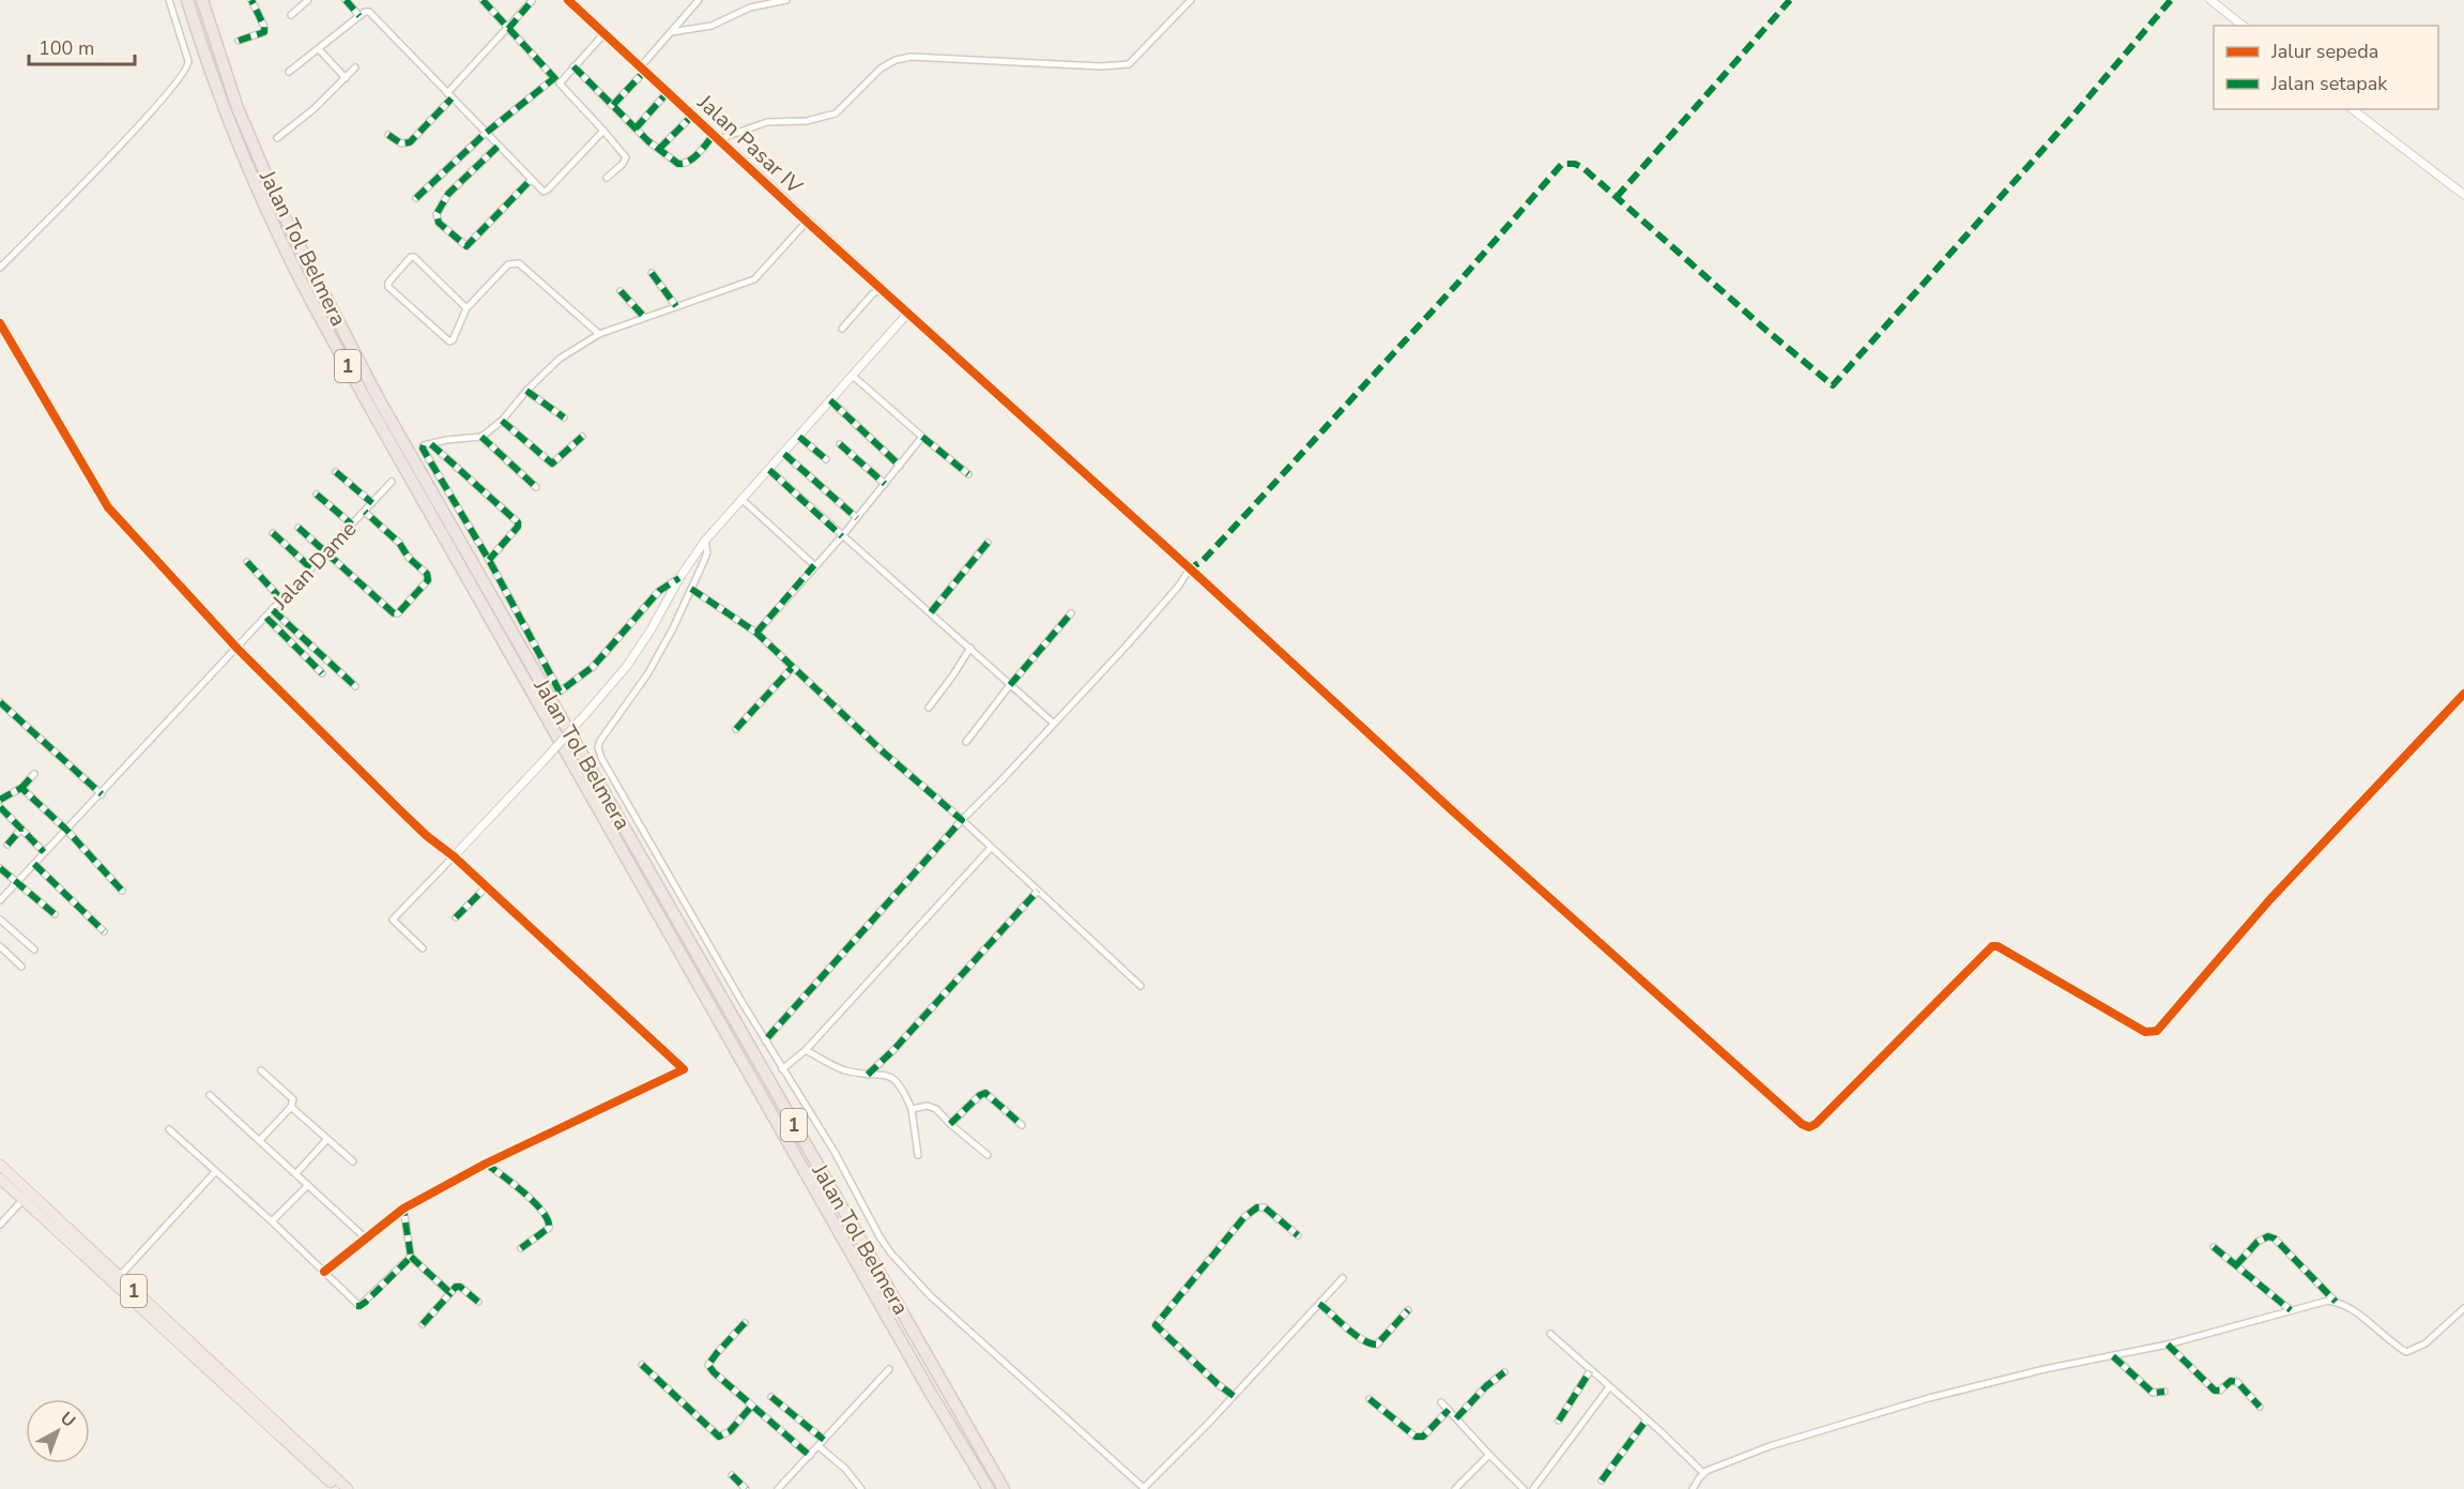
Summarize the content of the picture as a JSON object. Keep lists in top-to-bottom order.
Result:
{
  "streets": {
    "highway": ["Jalan Tol Belmera", "1"],
    "street": ["Jalan Pasar IV", "Jalan Dame"]
  },
  "legend": ["Jalur sepeda", "Jalan setapak"],
  "scale_bar": "100 m",
  "north": "top right"
}
